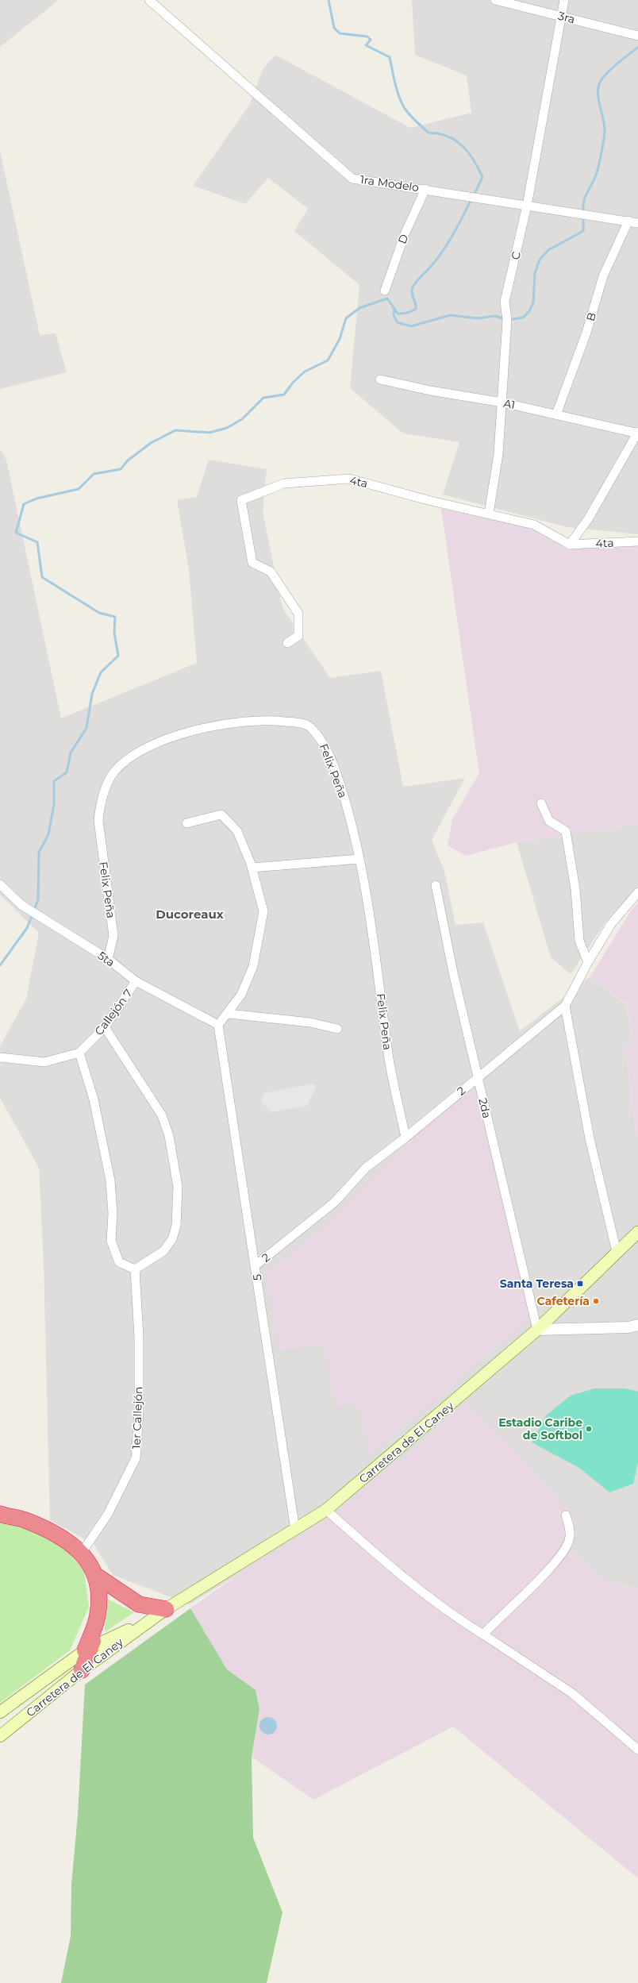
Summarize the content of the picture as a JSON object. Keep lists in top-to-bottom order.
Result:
{
  "streets": {
    "main road": ["Carretera de El Caney"],
    "street": [
      "3ra",
      "1ra Modelo",
      "D",
      "C",
      "B",
      "A1",
      "4ta",
      "Felix Peña",
      "5ta",
      "Callejón 7",
      "2",
      "2da",
      "5",
      "1er Callejón"
    ]
  },
  "crossings": [
    ["3ra", "C"],
    ["1ra Modelo", "D"],
    ["1ra Modelo", "C"],
    ["1ra Modelo", "B"],
    ["C", "A1"],
    ["C", "4ta"],
    ["B", "A1"],
    ["Felix Peña", "5ta"],
    ["Felix Peña", "2"],
    ["5ta", "Callejón 7"],
    ["5ta", "5"],
    ["2", "2da"],
    ["2", "5"],
    ["2da", "Carretera de El Caney"],
    ["5", "Carretera de El Caney"]
  ],
  "districts": ["Ducoreaux"],
  "places": {
    "transit": ["Santa Teresa"],
    "other": ["Cafetería", "Estadio Caribe de Softbol"]
  }
}
